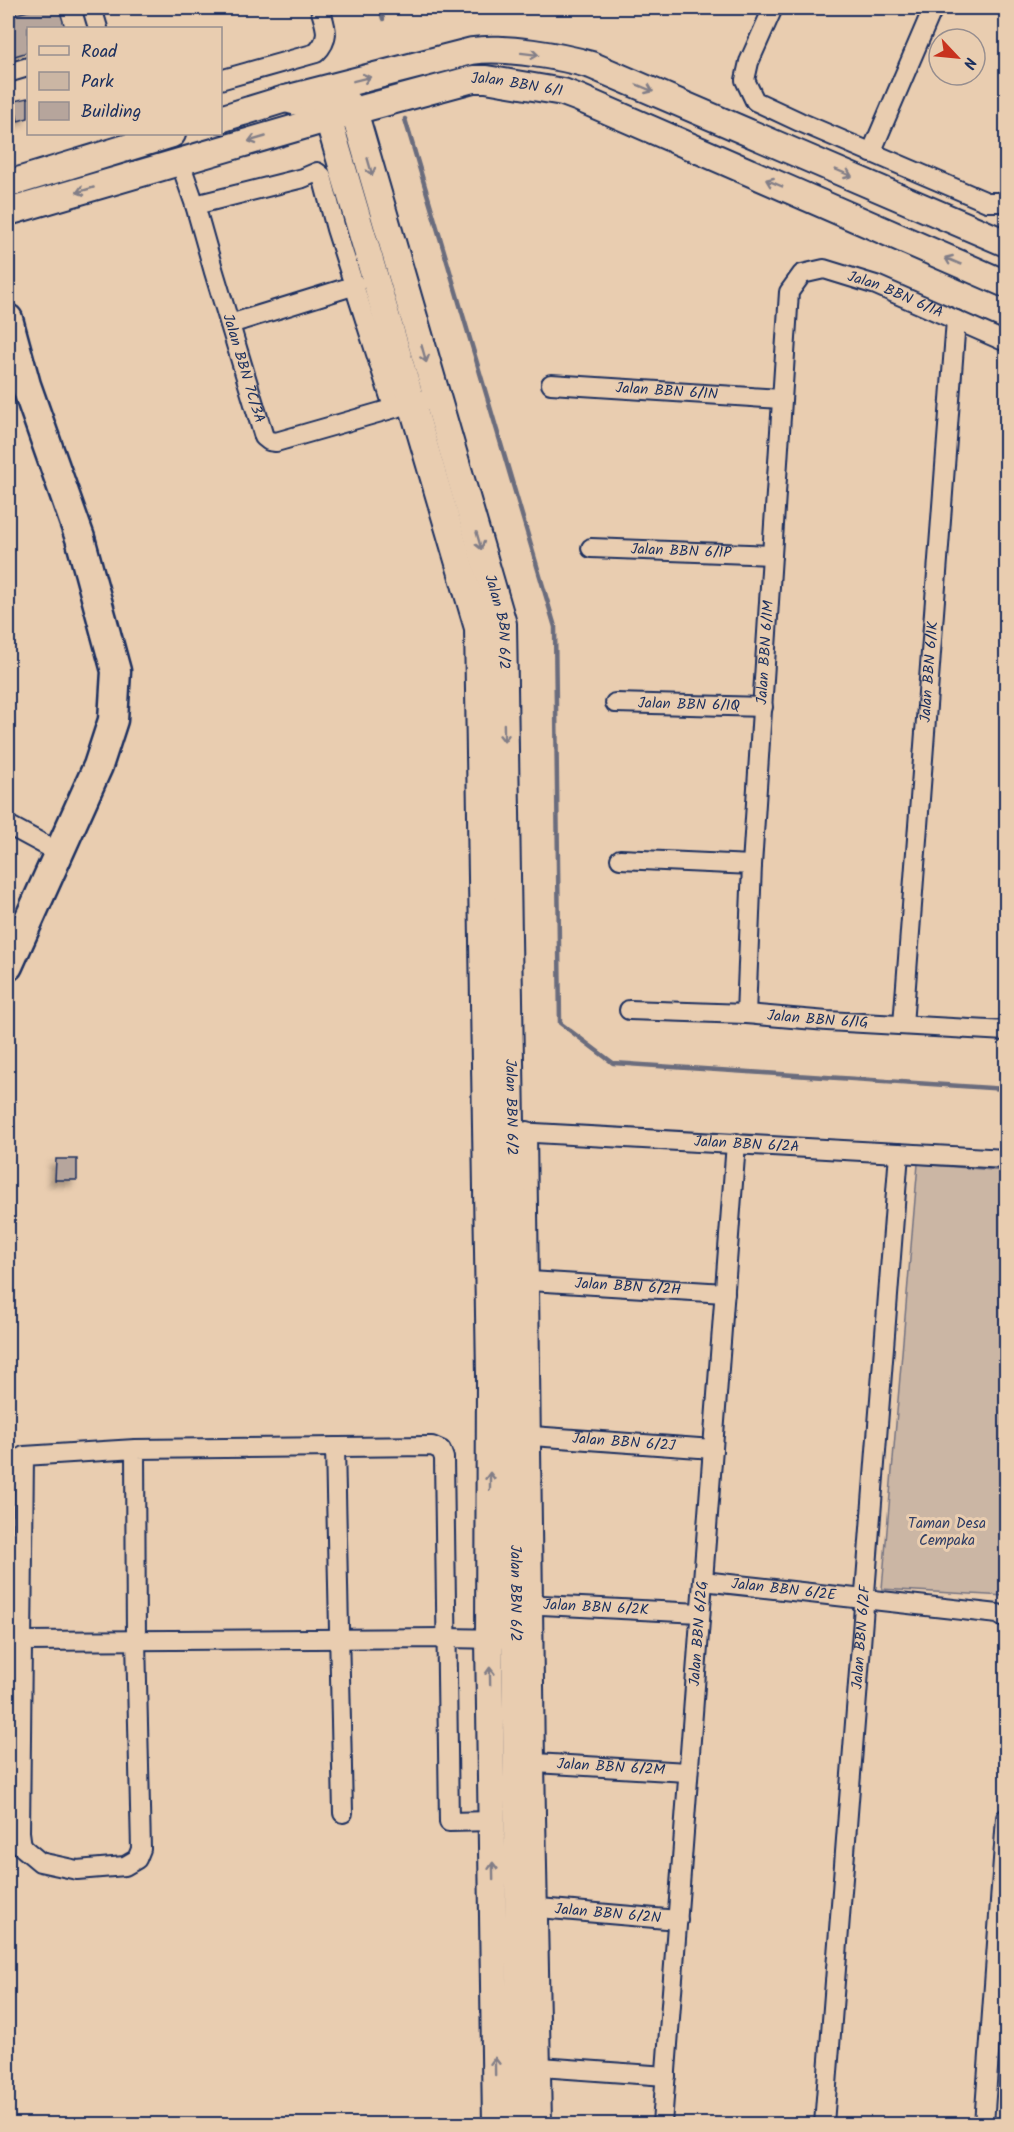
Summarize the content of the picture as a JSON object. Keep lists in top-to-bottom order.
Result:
{
  "streets": {
    "street": [
      "Jalan BBN 6/1",
      "Jalan BBN 6/1A",
      "Jalan BBN 7C/3A",
      "Jalan BBN 6/1N",
      "Jalan BBN 6/1P",
      "Jalan BBN 6/2",
      "Jalan BBN 6/1M",
      "Jalan BBN 6/1K",
      "Jalan BBN 6/1Q",
      "Jalan BBN 6/1G",
      "Jalan BBN 6/2A",
      "Jalan BBN 6/2H",
      "Jalan BBN 6/2J",
      "Jalan BBN 6/2E",
      "Jalan BBN 6/2K",
      "Jalan BBN 6/2G",
      "Jalan BBN 6/2F",
      "Jalan BBN 6/2M",
      "Jalan BBN 6/2N"
    ]
  },
  "crossings": [
    ["Jalan BBN 6/1", "Jalan BBN 7C/3A"],
    ["Jalan BBN 6/1", "Jalan BBN 6/2"],
    ["Jalan BBN 6/1A", "Jalan BBN 6/1M"],
    ["Jalan BBN 6/1A", "Jalan BBN 6/1K"],
    ["Jalan BBN 7C/3A", "Jalan BBN 6/2"],
    ["Jalan BBN 6/1N", "Jalan BBN 6/1M"],
    ["Jalan BBN 6/1P", "Jalan BBN 6/1M"],
    ["Jalan BBN 6/2", "Jalan BBN 6/2A"],
    ["Jalan BBN 6/2", "Jalan BBN 6/2K"],
    ["Jalan BBN 6/1M", "Jalan BBN 6/1Q"],
    ["Jalan BBN 6/1M", "Jalan BBN 6/1G"],
    ["Jalan BBN 6/1K", "Jalan BBN 6/1G"],
    ["Jalan BBN 6/2A", "Jalan BBN 6/2G"],
    ["Jalan BBN 6/2A", "Jalan BBN 6/2F"],
    ["Jalan BBN 6/2H", "Jalan BBN 6/2G"],
    ["Jalan BBN 6/2J", "Jalan BBN 6/2G"],
    ["Jalan BBN 6/2E", "Jalan BBN 6/2G"],
    ["Jalan BBN 6/2E", "Jalan BBN 6/2F"],
    ["Jalan BBN 6/2K", "Jalan BBN 6/2G"],
    ["Jalan BBN 6/2G", "Jalan BBN 6/2M"],
    ["Jalan BBN 6/2G", "Jalan BBN 6/2N"]
  ],
  "parks": ["Taman Desa Cempaka"],
  "legend": ["Road", "Park", "Building"],
  "north": "bottom right"
}
